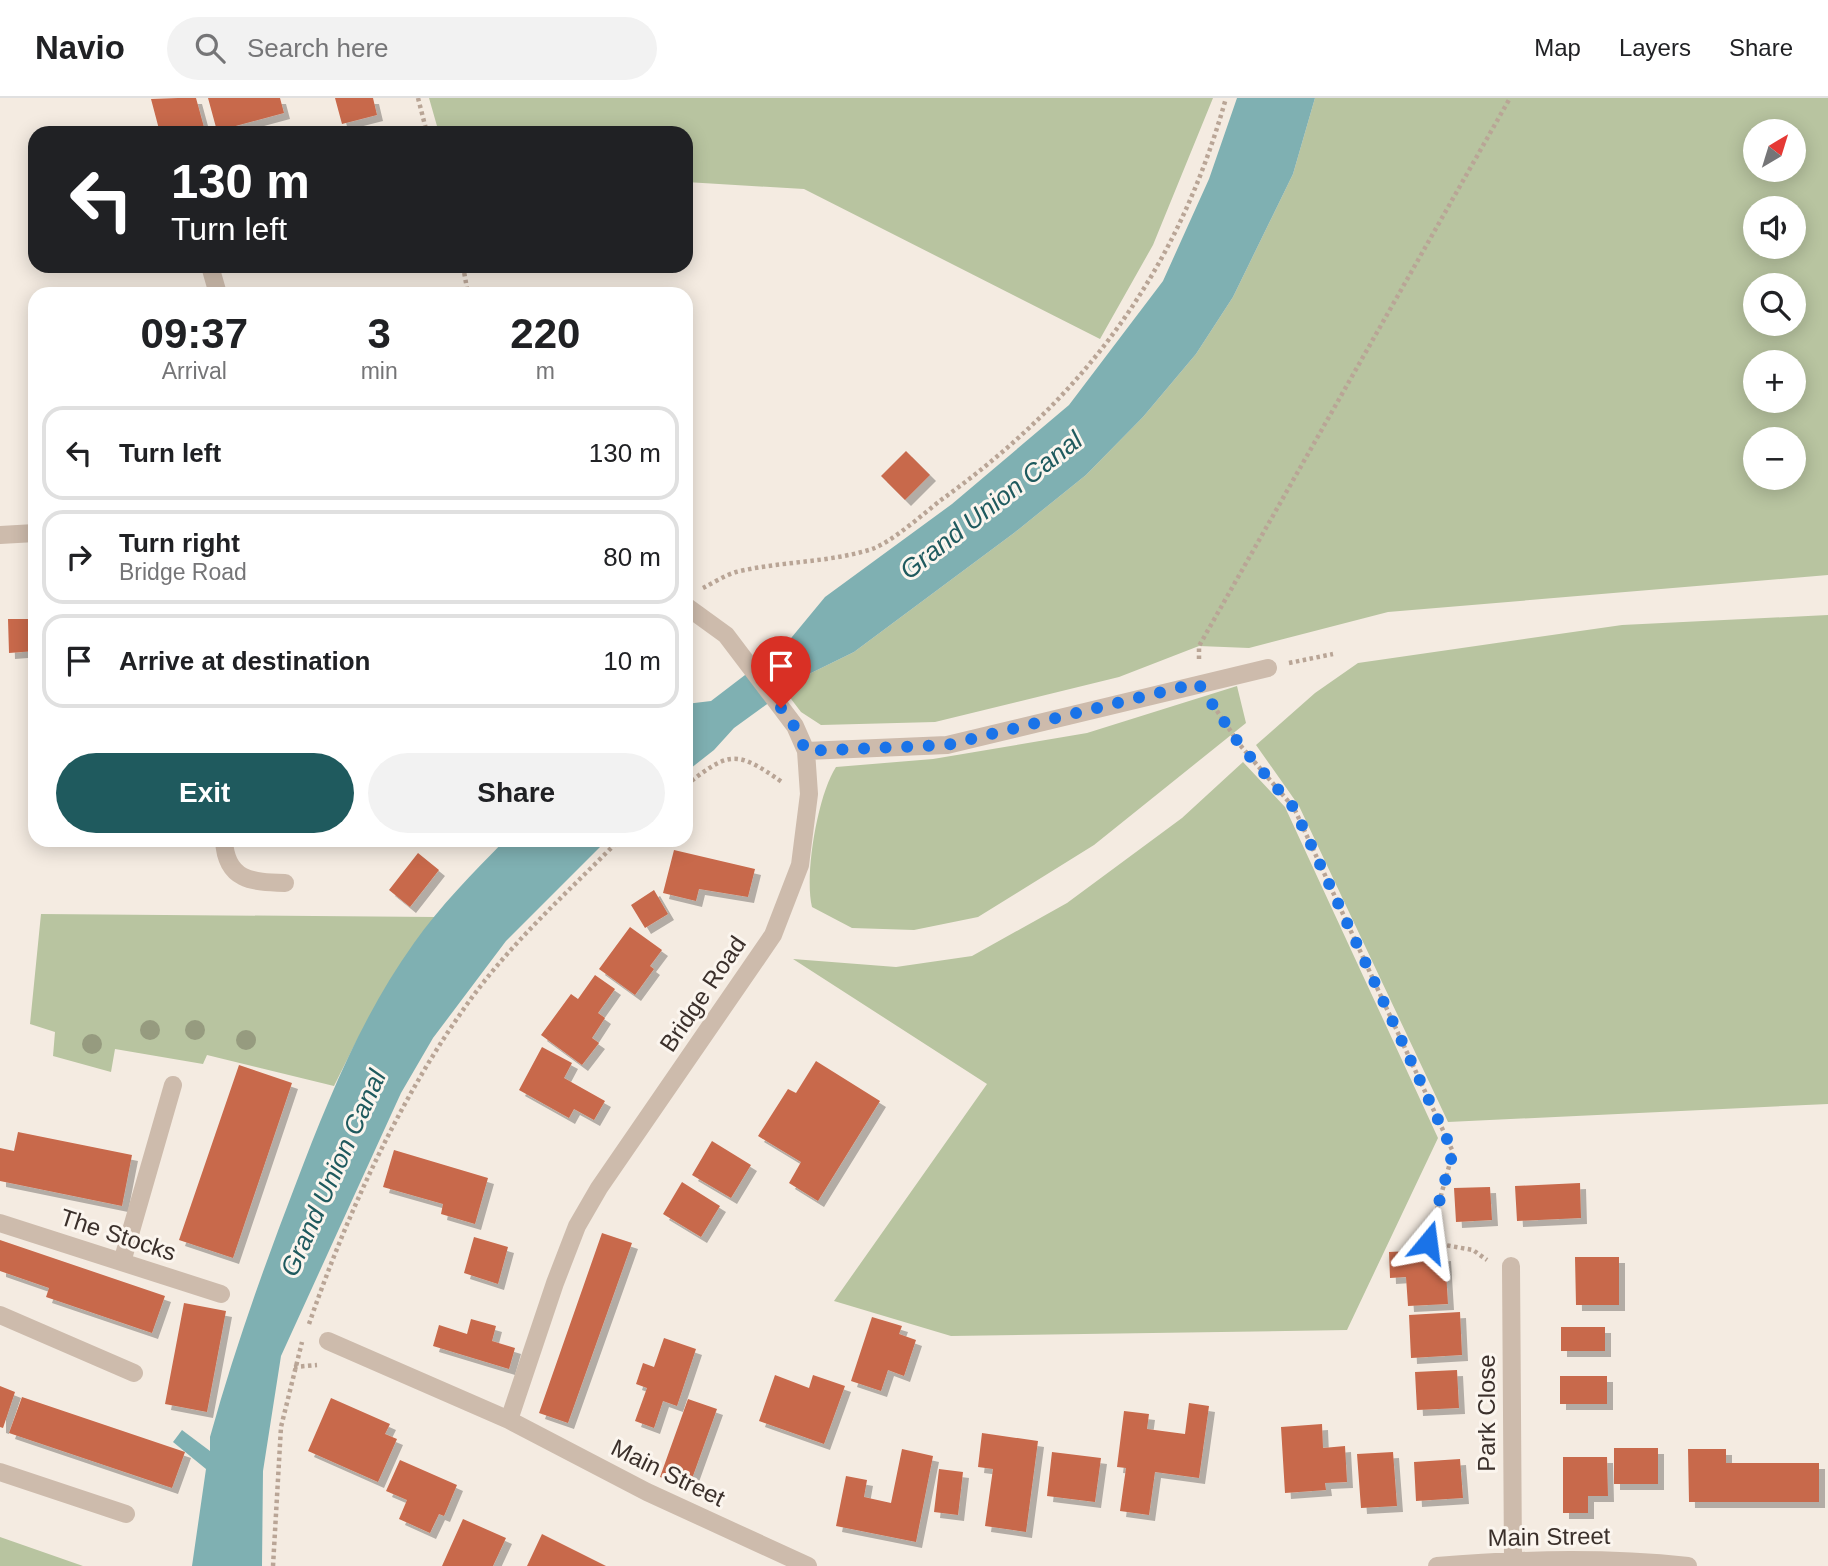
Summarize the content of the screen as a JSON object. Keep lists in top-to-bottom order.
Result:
{
  "streets": {
    "street": [
      "Bridge Road",
      "The Stocks",
      "Park Close",
      "Main Street"
    ]
  },
  "crossings": [
    ["Bridge Road", "Main Street"],
    ["Park Close", "Main Street"]
  ],
  "water": ["Grand Union Canal"],
  "north": "top right",
  "page": {
    "header": "Navio",
    "search": "Search here",
    "nav": ["Map", "Layers", "Share"],
    "map_buttons": ["+", "−"],
    "turn": ["130 m", "Turn left"],
    "eta": [
      "09:37",
      "Arrival",
      "3",
      "min",
      "220",
      "m"
    ],
    "list": [
      {
        "name": "Turn left",
        "value": "130 m"
      },
      {
        "name": "Turn right",
        "note": "Bridge Road",
        "value": "80 m"
      },
      {
        "name": "Arrive at destination",
        "value": "10 m"
      }
    ],
    "buttons": ["Exit", "Share"]
  }
}
